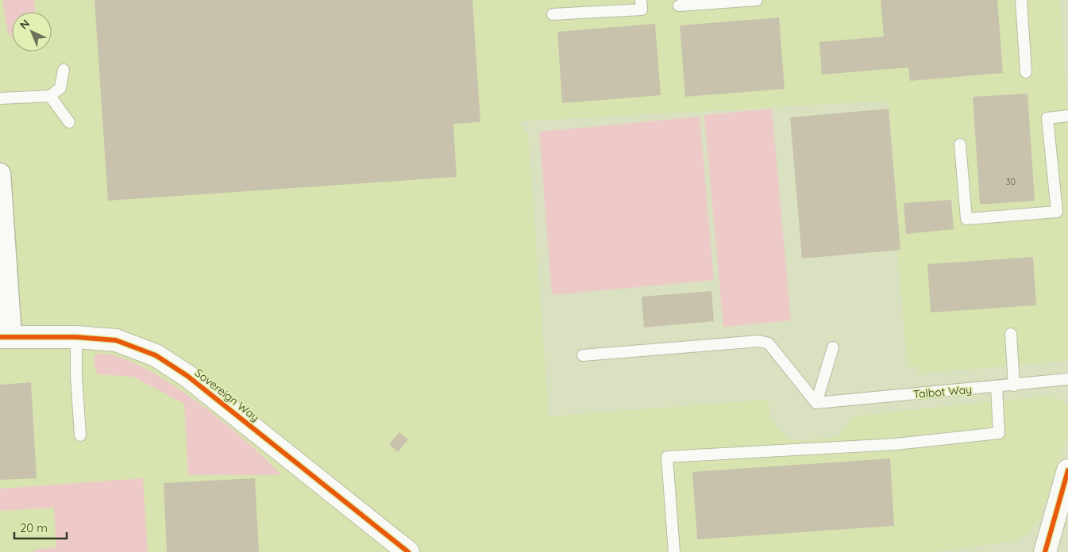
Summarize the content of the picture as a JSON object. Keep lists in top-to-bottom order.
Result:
{
  "streets": {
    "street": ["Sovereign Way"],
    "lane": ["Talbot Way"]
  },
  "house_numbers": ["30"],
  "scale_bar": "20 m",
  "north": "top left"
}
